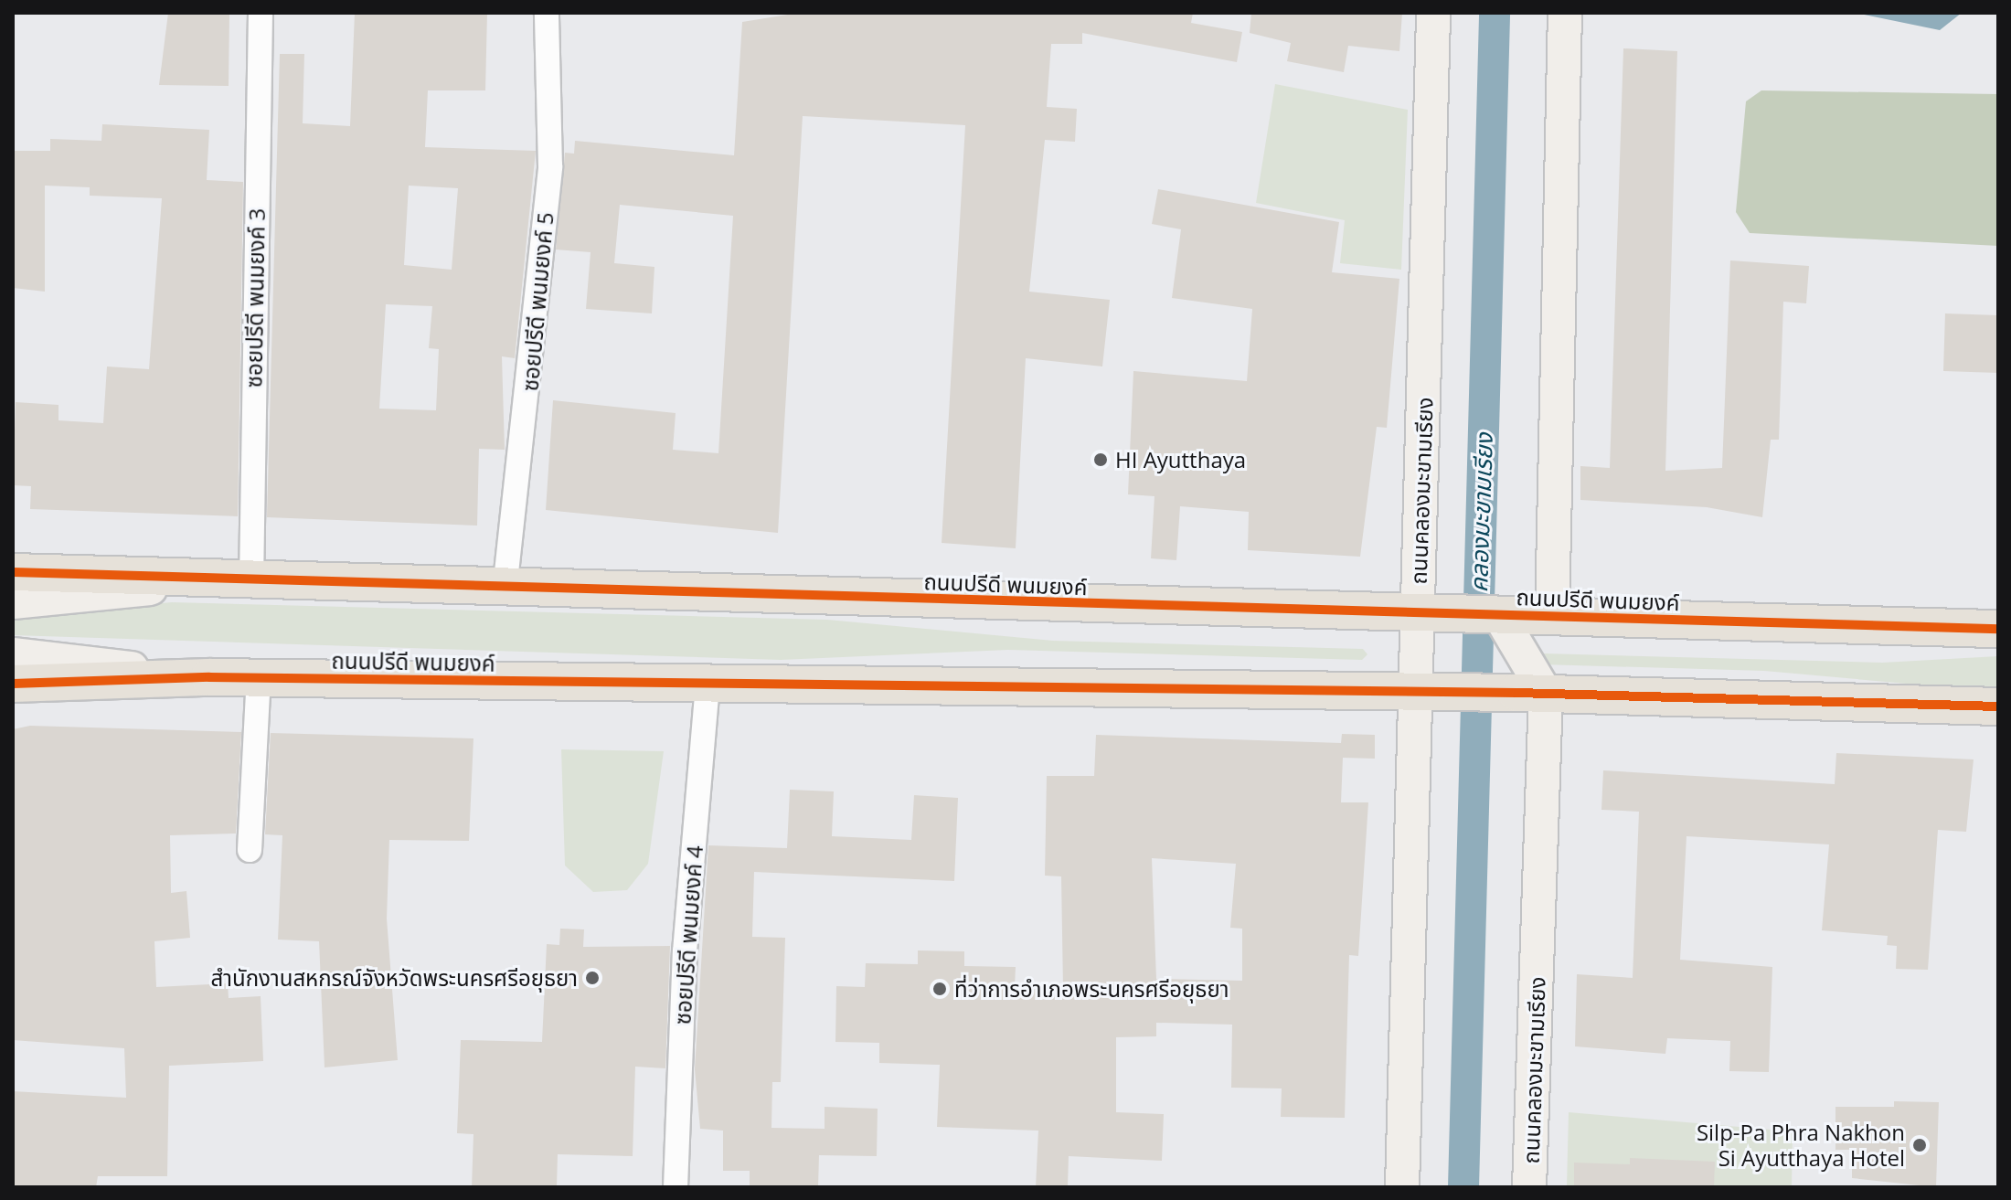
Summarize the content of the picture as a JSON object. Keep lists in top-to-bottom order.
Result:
{
  "streets": {
    "main road": ["ถนนปรีดี พนมยงค์"],
    "street": [
      "ซอยปรีดี พนมยงค์ 3",
      "ซอยปรีดี พนมยงค์ 5",
      "ถนนคลองมะขามเรียง",
      "ซอยปรีดี พนมยงค์ 4"
    ]
  },
  "crossings": [
    ["ซอยปรีดี พนมยงค์ 3", "ถนนปรีดี พนมยงค์"],
    ["ซอยปรีดี พนมยงค์ 5", "ถนนปรีดี พนมยงค์"],
    ["ถนนคลองมะขามเรียง", "ถนนปรีดี พนมยงค์"],
    ["ถนนปรีดี พนมยงค์", "ซอยปรีดี พนมยงค์ 4"]
  ],
  "water": ["คลองมะขามเรียง"],
  "places": [
    "HI Ayutthaya",
    "สํานักงานสหกรณ์จังหวัดพระนครศรีอยุธยา",
    "ที่ว่าการอำเภอพระนครศรีอยุธยา",
    "Silp-Pa Phra Nakhon Si Ayutthaya Hotel"
  ]
}
